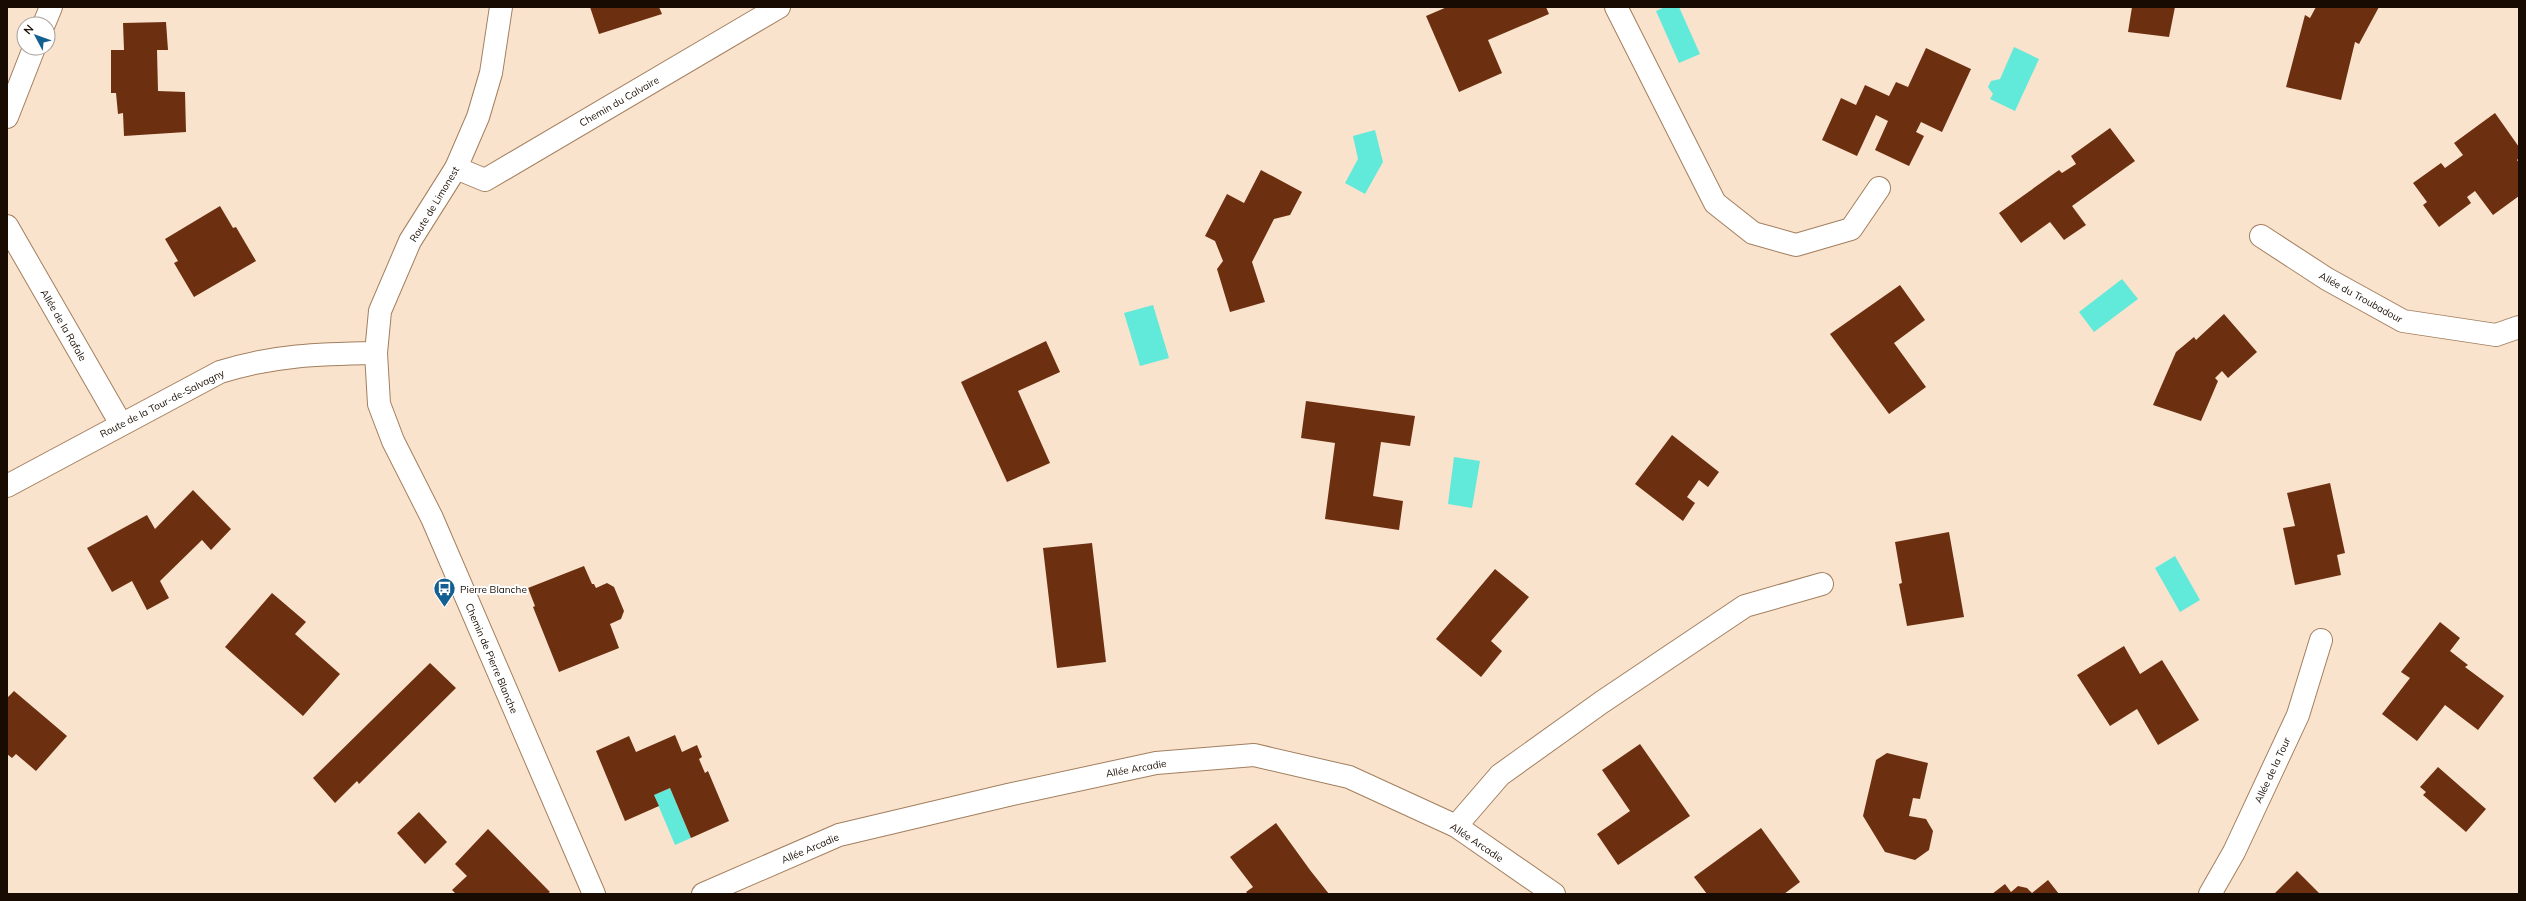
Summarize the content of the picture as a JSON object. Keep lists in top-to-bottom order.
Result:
{
  "streets": {
    "street": [
      "Chemin du Calvaire",
      "Route de Limonest",
      "Allée du Troubadour",
      "Allée de la Rafale",
      "Route de la Tour-de-Salvagny",
      "Chemin de Pierre Blanche",
      "Allée Arcadie",
      "Allée de la Tour"
    ]
  },
  "crossings": [
    ["Chemin du Calvaire", "Route de Limonest"],
    ["Route de Limonest", "Route de la Tour-de-Salvagny"],
    ["Route de Limonest", "Chemin de Pierre Blanche"],
    ["Allée de la Rafale", "Route de la Tour-de-Salvagny"],
    ["Route de la Tour-de-Salvagny", "Chemin de Pierre Blanche"]
  ],
  "places": {
    "bus stop": ["Pierre Blanche"]
  },
  "north": "top left"
}
